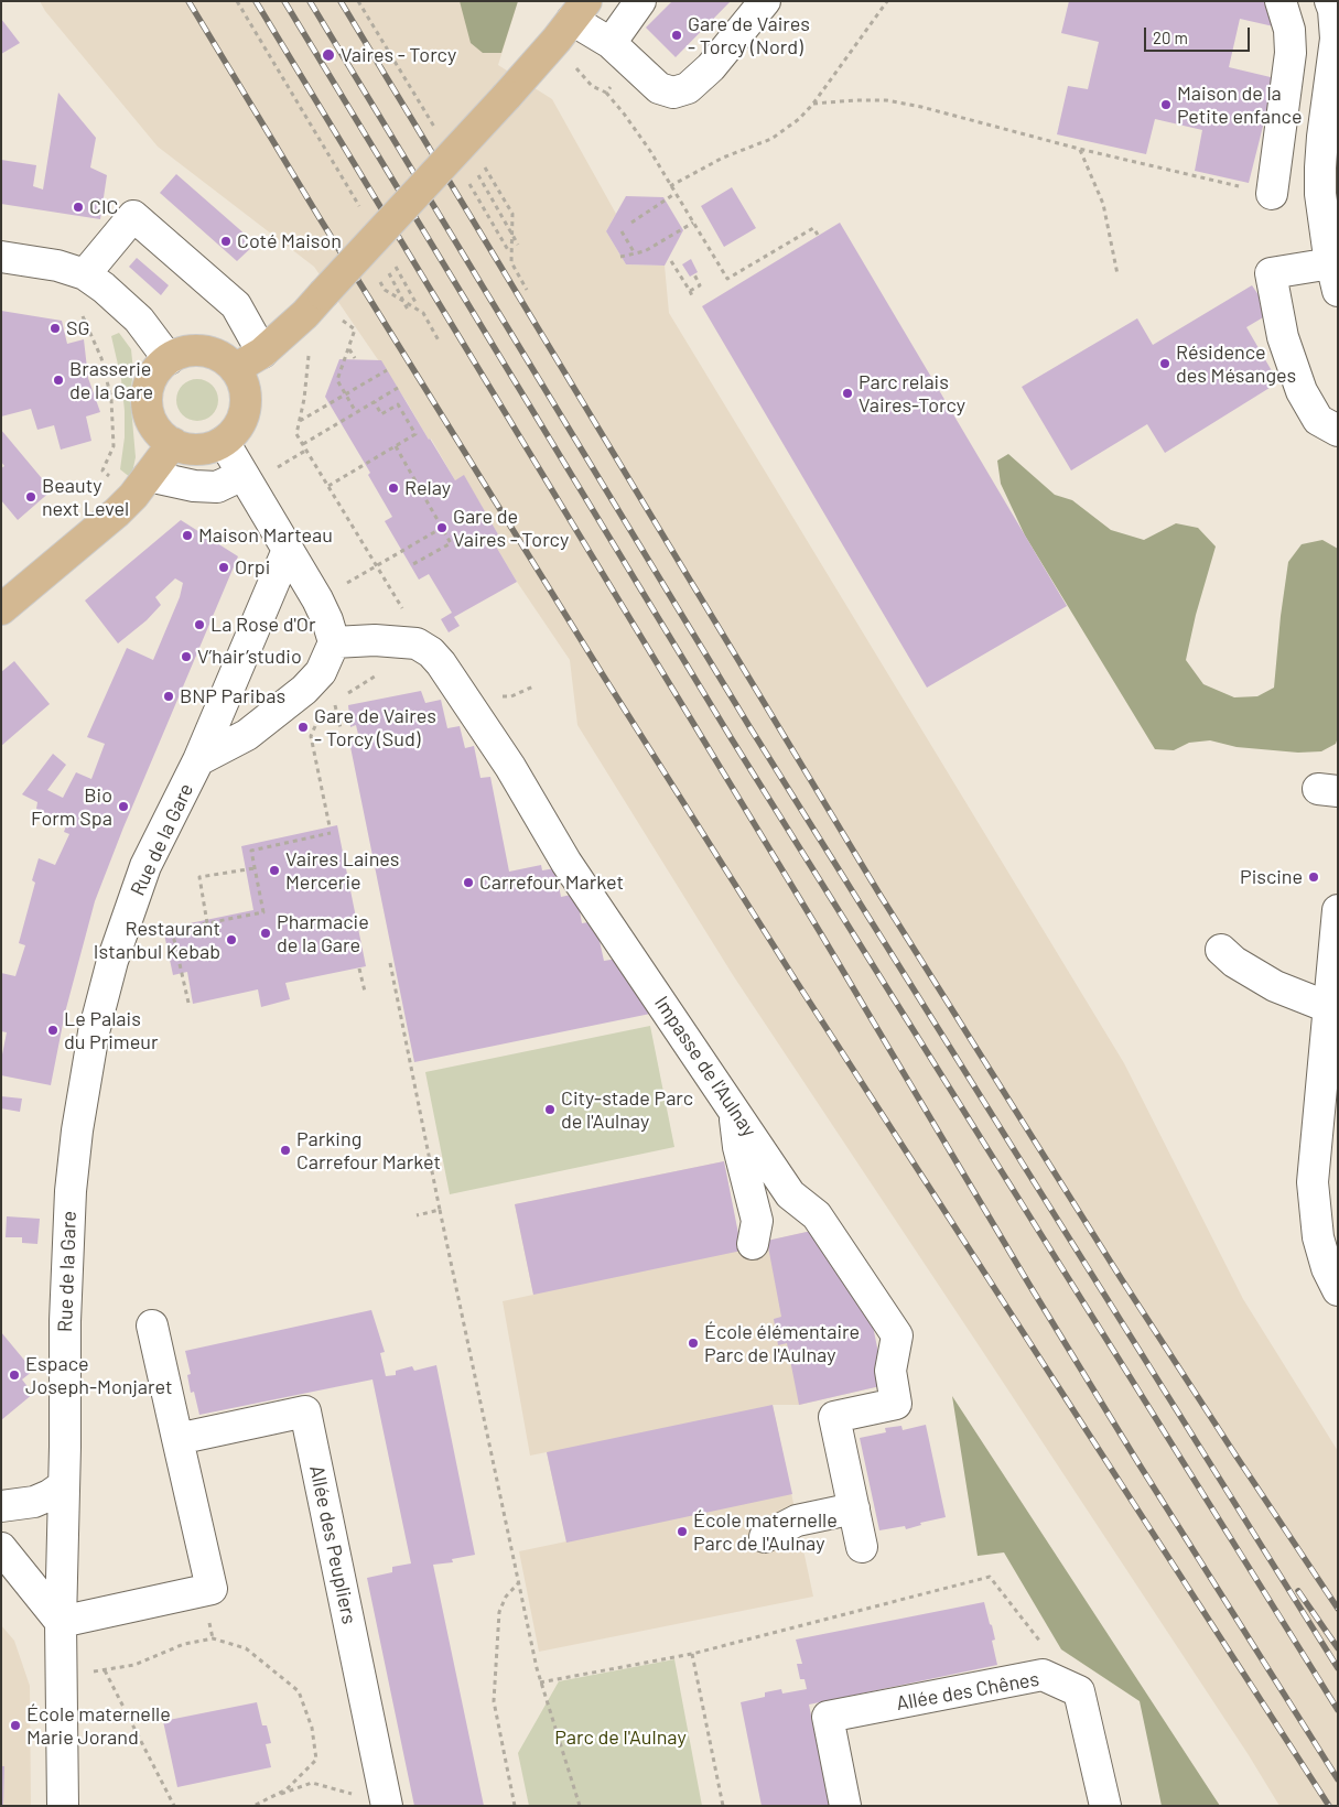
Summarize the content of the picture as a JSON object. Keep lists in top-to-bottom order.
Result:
{
  "streets": {
    "street": [
      "Rue de la Gare",
      "Impasse de l'Aulnay",
      "Allée des Peupliers",
      "Allée des Chênes"
    ]
  },
  "crossings": [
    ["Rue de la Gare", "Impasse de l'Aulnay"]
  ],
  "parks": ["Parc de l'Aulnay"],
  "places": [
    "Gare de Vaires - Torcy (Nord)",
    "Vaires - Torcy",
    "Maison de la Petite enfance",
    "CIC",
    "Coté Maison",
    "SG",
    "Résidence des Mésanges",
    "Brasserie de la Gare",
    "Parc relais Vaires-Torcy",
    "Relay",
    "Beauty next Level",
    "Gare de Vaires - Torcy",
    "Maison Marteau",
    "Orpi",
    "La Rose d'Or",
    "V’hair’studio",
    "BNP Paribas",
    "Gare de Vaires - Torcy (Sud)",
    "Bio Form Spa",
    "Vaires Laines Mercerie",
    "Piscine",
    "Carrefour Market",
    "Pharmacie de la Gare",
    "Restaurant Istanbul Kebab",
    "Le Palais du Primeur",
    "City-stade Parc de l'Aulnay",
    "Parking Carrefour Market",
    "École élémentaire Parc de l'Aulnay",
    "Espace Joseph-Monjaret",
    "École maternelle Parc de l'Aulnay",
    "École maternelle Marie Jorand"
  ],
  "scale_bar": "20 m"
}
